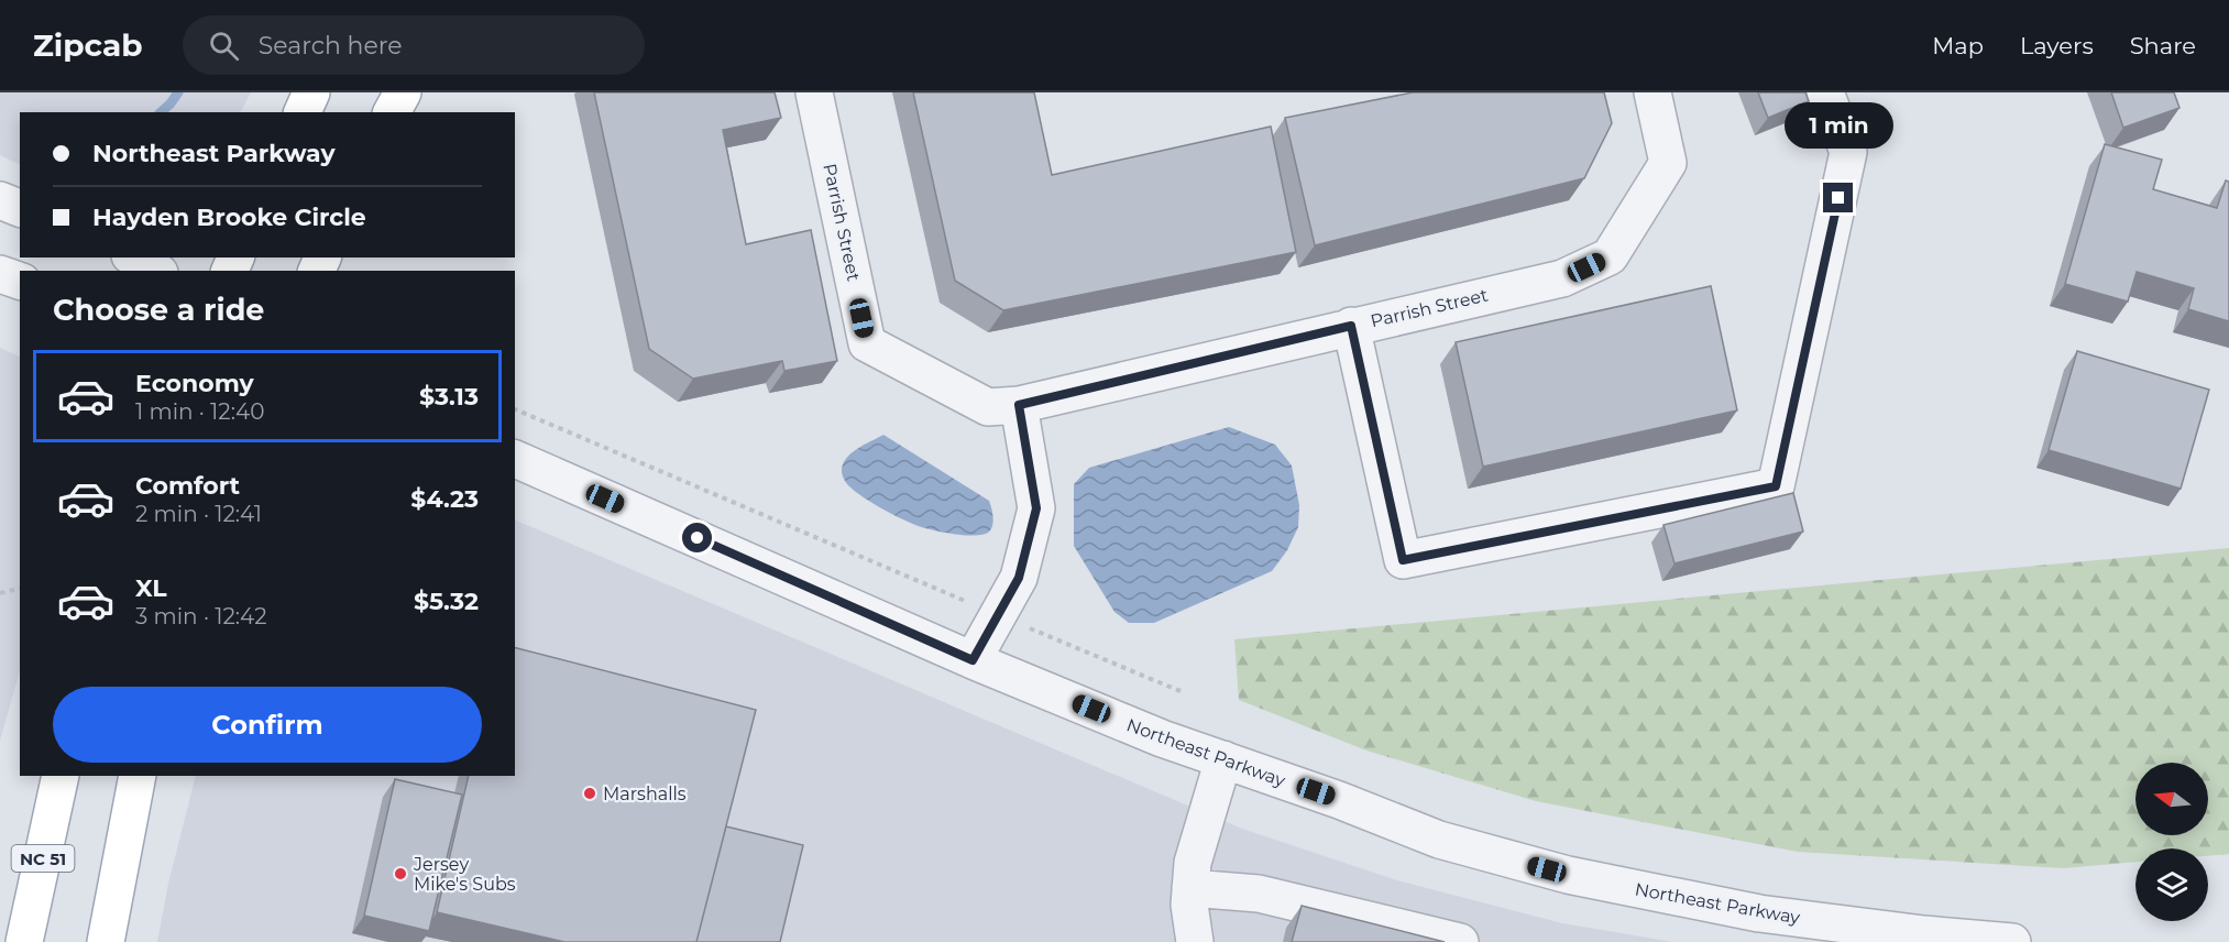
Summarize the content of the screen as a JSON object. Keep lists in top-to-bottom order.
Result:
{
  "streets": {
    "main road": ["NC 51"],
    "street": ["Parrish Street", "Northeast Parkway"]
  },
  "places": ["Marshalls", "Jersey Mike's Subs"],
  "north": "left",
  "page": {
    "header": "Zipcab",
    "search": "Search here",
    "nav": ["Map", "Layers", "Share"],
    "bubble": "1 min",
    "banner": ["Northeast Parkway", "Hayden Brooke Circle"],
    "heading": "Choose a ride",
    "list": [
      {
        "name": "Economy",
        "note": "1 min · 12:40",
        "value": "$3.13"
      },
      {
        "name": "Comfort",
        "note": "2 min · 12:41",
        "value": "$4.23"
      },
      {
        "name": "XL",
        "note": "3 min · 12:42",
        "value": "$5.32"
      }
    ],
    "buttons": "Confirm"
  }
}
